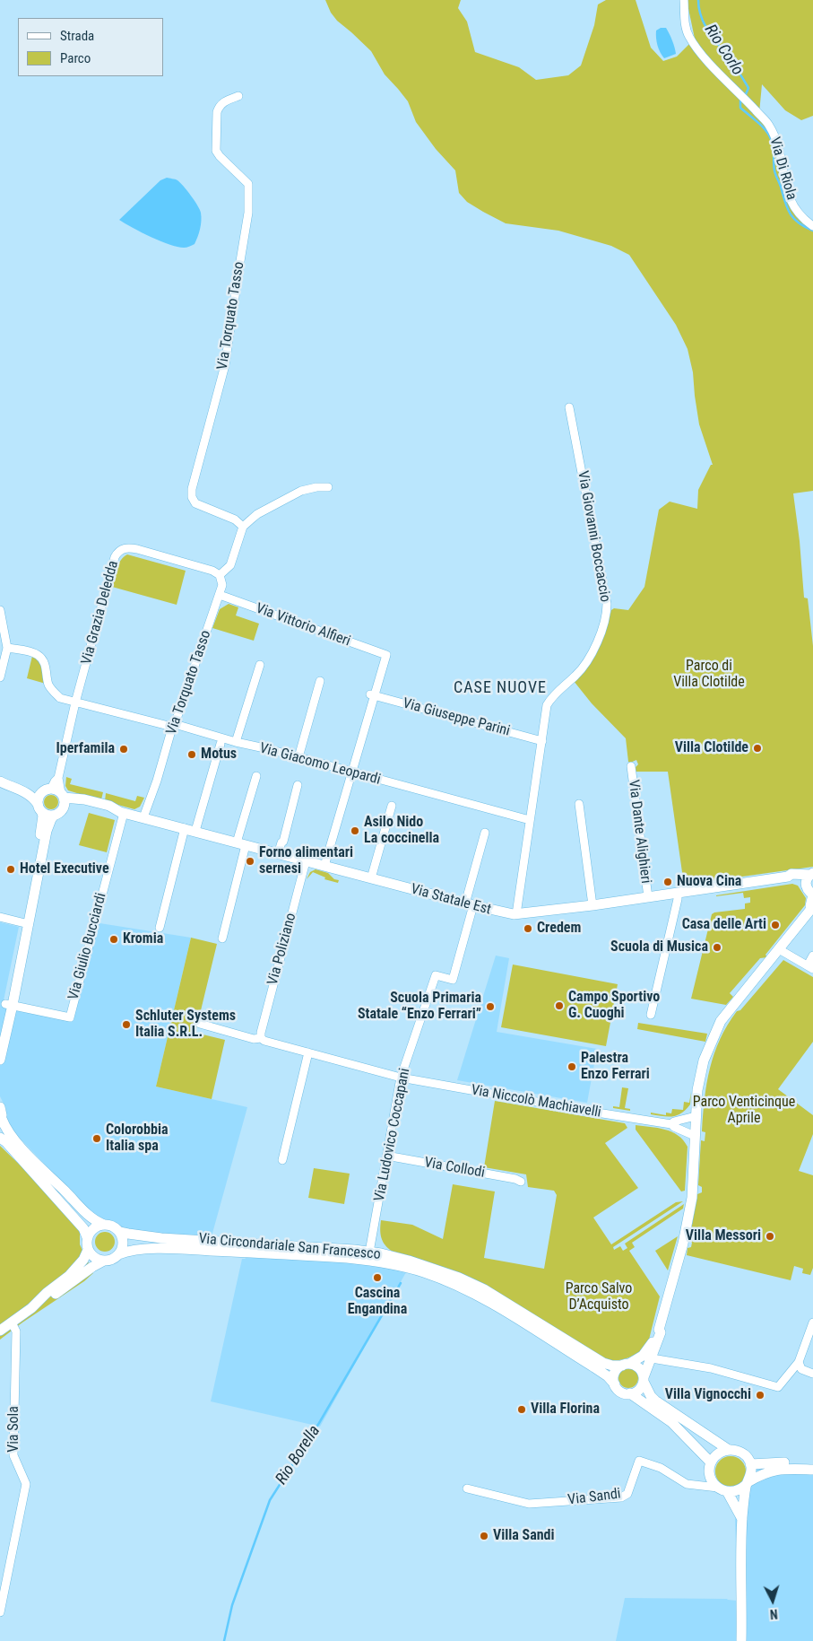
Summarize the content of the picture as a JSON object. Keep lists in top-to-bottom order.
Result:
{
  "streets": {
    "street": [
      "Via Di Riola",
      "Via Torquato Tasso",
      "Via Giovanni Boccaccio",
      "Via Grazia Deledda",
      "Via Vittorio Alfieri",
      "Via Giuseppe Parini",
      "Via Giacomo Leopardi",
      "Via Dante Alighieri",
      "Via Statale Est",
      "Via Giulio Bucciardi",
      "Via Poliziano",
      "Via Niccolò Machiavelli",
      "Via Ludovico Coccapani",
      "Via Collodi",
      "Via Circondariale San Francesco",
      "Via Sola",
      "Via Sandi"
    ]
  },
  "crossings": [
    ["Via Torquato Tasso", "Via Grazia Deledda"],
    ["Via Torquato Tasso", "Via Vittorio Alfieri"],
    ["Via Torquato Tasso", "Via Giacomo Leopardi"],
    ["Via Torquato Tasso", "Via Statale Est"],
    ["Via Giovanni Boccaccio", "Via Giuseppe Parini"],
    ["Via Giovanni Boccaccio", "Via Giacomo Leopardi"],
    ["Via Giovanni Boccaccio", "Via Statale Est"],
    ["Via Grazia Deledda", "Via Giacomo Leopardi"],
    ["Via Grazia Deledda", "Via Statale Est"],
    ["Via Vittorio Alfieri", "Via Giuseppe Parini"],
    ["Via Dante Alighieri", "Via Statale Est"],
    ["Via Statale Est", "Via Giulio Bucciardi"],
    ["Via Statale Est", "Via Poliziano"],
    ["Via Statale Est", "Via Ludovico Coccapani"],
    ["Via Niccolò Machiavelli", "Via Ludovico Coccapani"],
    ["Via Ludovico Coccapani", "Via Collodi"],
    ["Via Ludovico Coccapani", "Via Circondariale San Francesco"]
  ],
  "districts": ["CASE NUOVE"],
  "water": ["Rio Corlo", "Rio Borella"],
  "parks": ["Parco di Villa Clotilde", "Parco Venticinque Aprile", "Parco Salvo D’Acquisto"],
  "places": [
    "Villa Clotilde",
    "Iperfamila",
    "Motus",
    "Asilo Nido La coccinella",
    "Forno alimentari sernesi",
    "Hotel Executive",
    "Nuova Cina",
    "Casa delle Arti",
    "Credem",
    "Kromia",
    "Scuola di Musica",
    "Campo Sportivo G. Cuoghi",
    "Scuola Primaria Statale “Enzo Ferrari”",
    "Schluter Systems Italia S.R.L.",
    "Palestra Enzo Ferrari",
    "Colorobbia Italia spa",
    "Villa Messori",
    "Cascina Engandina",
    "Villa Vignocchi",
    "Villa Florina",
    "Villa Sandi"
  ],
  "legend": ["Strada", "Parco"],
  "north": "bottom"
}
